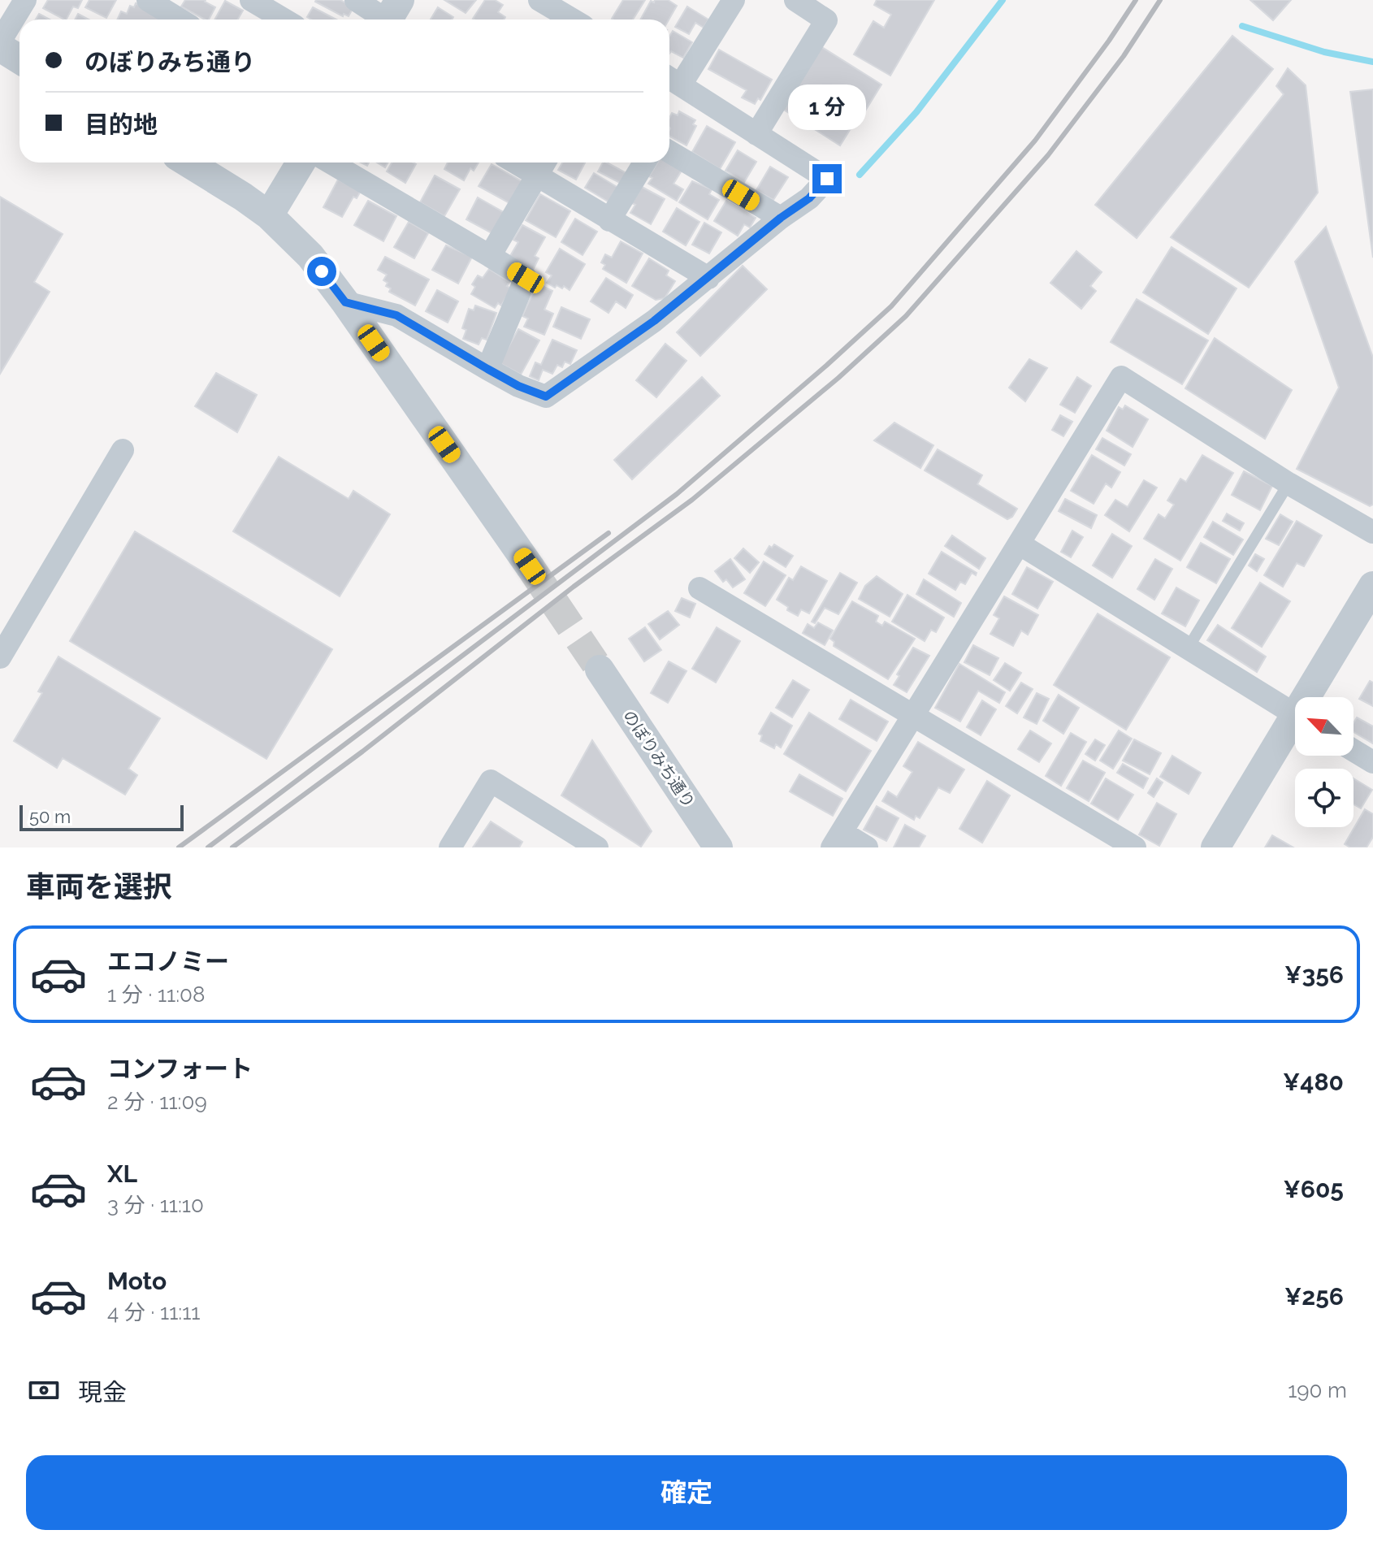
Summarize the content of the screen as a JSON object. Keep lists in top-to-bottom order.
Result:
{
  "streets": {
    "street": ["のぼりみち通り"]
  },
  "scale_bar": "50 m",
  "north": "top left",
  "page": {
    "banner": ["のぼりみち通り", "目的地"],
    "bubble": "1 分",
    "scale": "50 m",
    "heading": "車両を選択",
    "list": [
      {
        "name": "エコノミー",
        "note": "1 分 · 11:08",
        "value": "¥356"
      },
      {
        "name": "コンフォート",
        "note": "2 分 · 11:09",
        "value": "¥480"
      },
      {
        "name": "XL",
        "note": "3 分 · 11:10",
        "value": "¥605"
      },
      {
        "name": "Moto",
        "note": "4 分 · 11:11",
        "value": "¥256"
      }
    ],
    "pay": ["現金", "190 m"],
    "buttons": "確定"
  }
}
